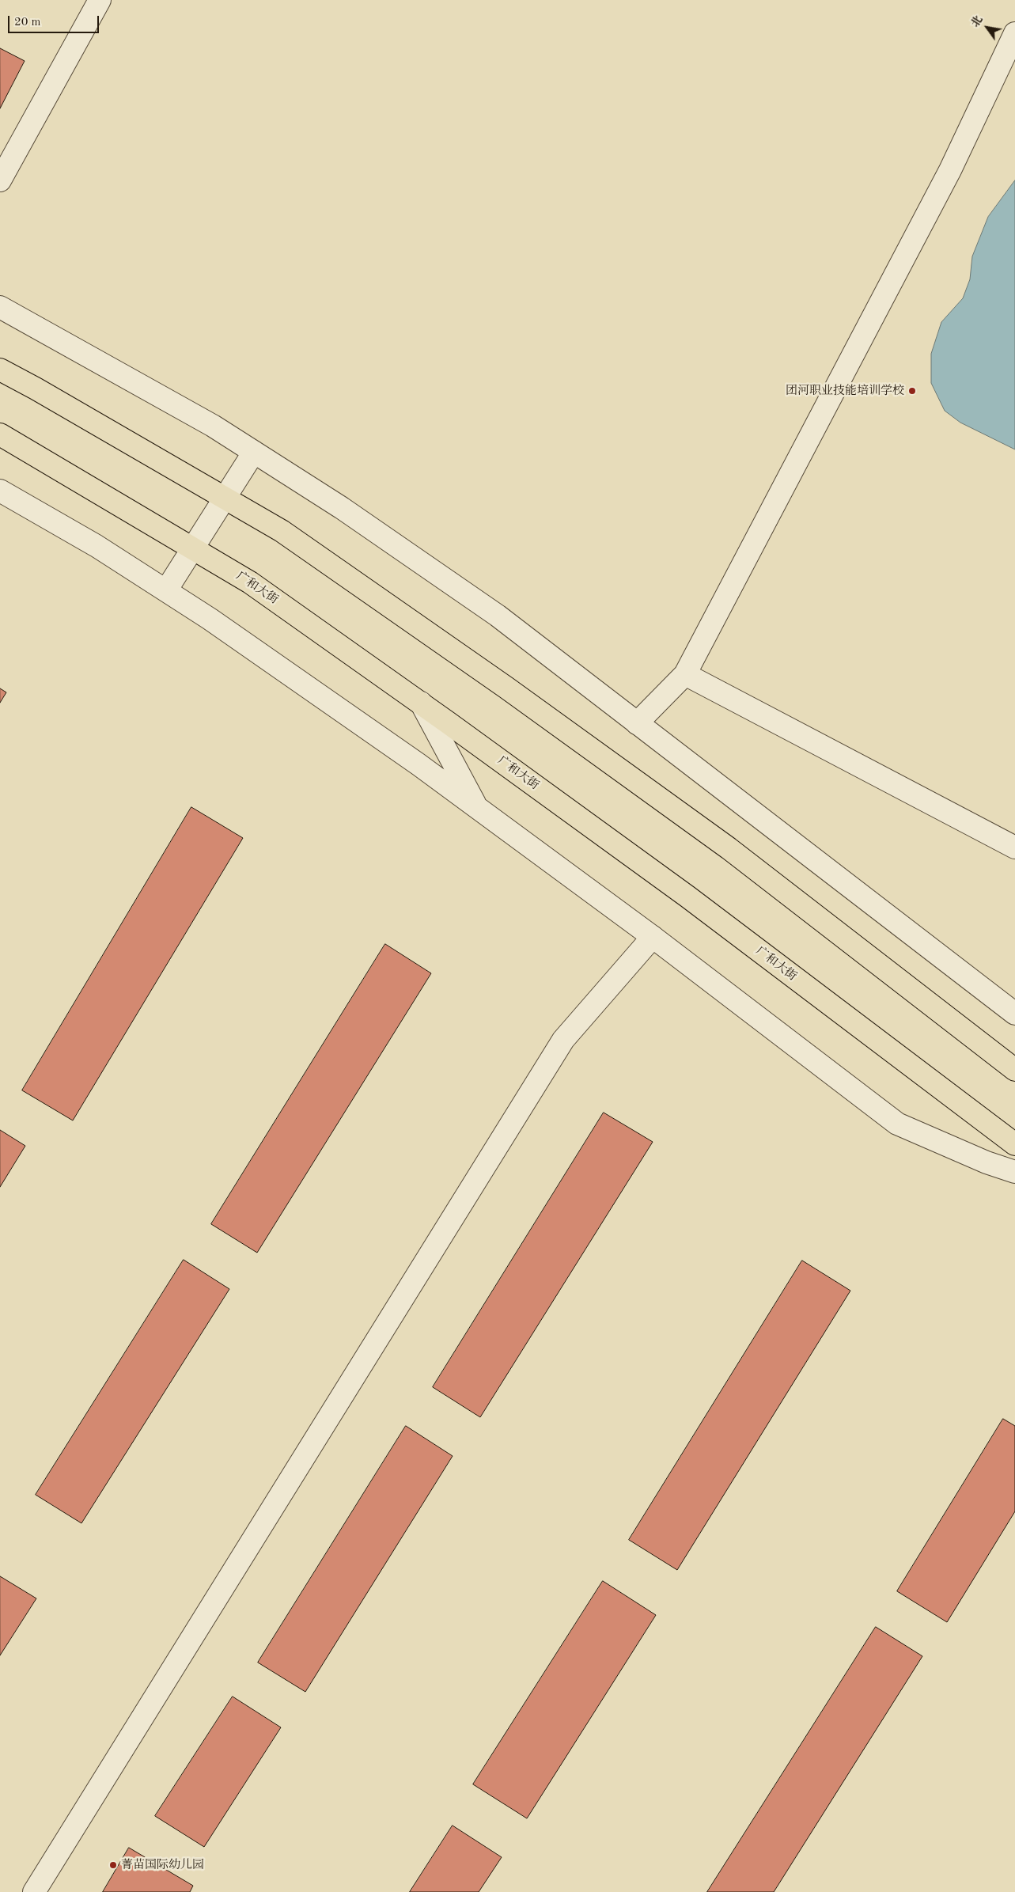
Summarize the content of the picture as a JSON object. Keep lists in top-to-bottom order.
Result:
{
  "streets": {
    "main road": ["广和大街"]
  },
  "places": ["团河职业技能培训学校", "菁苗国际幼儿园"],
  "scale_bar": "20 m",
  "north": "top left"
}
